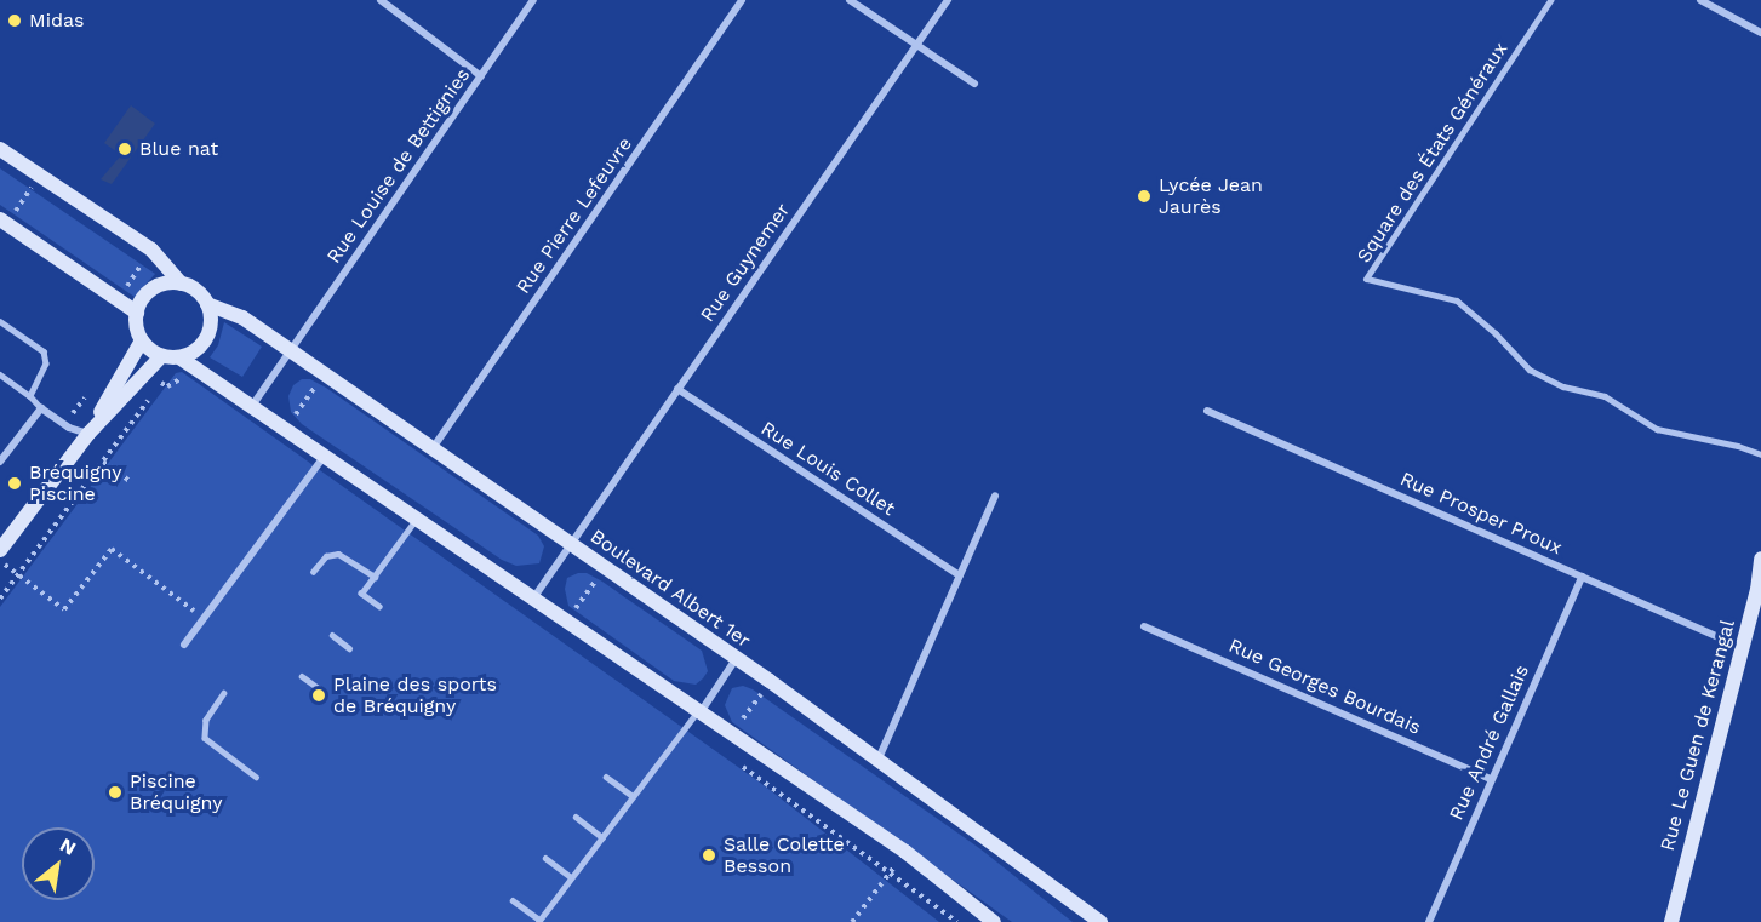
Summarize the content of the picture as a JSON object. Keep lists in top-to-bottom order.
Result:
{
  "streets": {
    "main road": ["Boulevard Albert 1er", "Rue Le Guen de Kerangal"],
    "street": [
      "Rue Louise de Bettignies",
      "Rue Pierre Lefeuvre",
      "Rue Guynemer",
      "Rue Louis Collet",
      "Rue Prosper Proux",
      "Rue Georges Bourdais",
      "Rue André Gallais"
    ],
    "lane": ["Square des États Généraux"]
  },
  "crossings": [
    ["Rue Louise de Bettignies", "Boulevard Albert 1er"],
    ["Rue Pierre Lefeuvre", "Boulevard Albert 1er"],
    ["Rue Guynemer", "Rue Louis Collet"],
    ["Rue Guynemer", "Boulevard Albert 1er"],
    ["Rue Prosper Proux", "Rue Le Guen de Kerangal"],
    ["Rue Prosper Proux", "Rue André Gallais"],
    ["Rue Georges Bourdais", "Rue André Gallais"]
  ],
  "places": [
    "Midas",
    "Blue nat",
    "Lycée Jean Jaurès",
    "Bréquigny Piscine",
    "Plaine des sports de Bréquigny",
    "Piscine Bréquigny",
    "Salle Colette Besson"
  ],
  "north": "top right"
}
